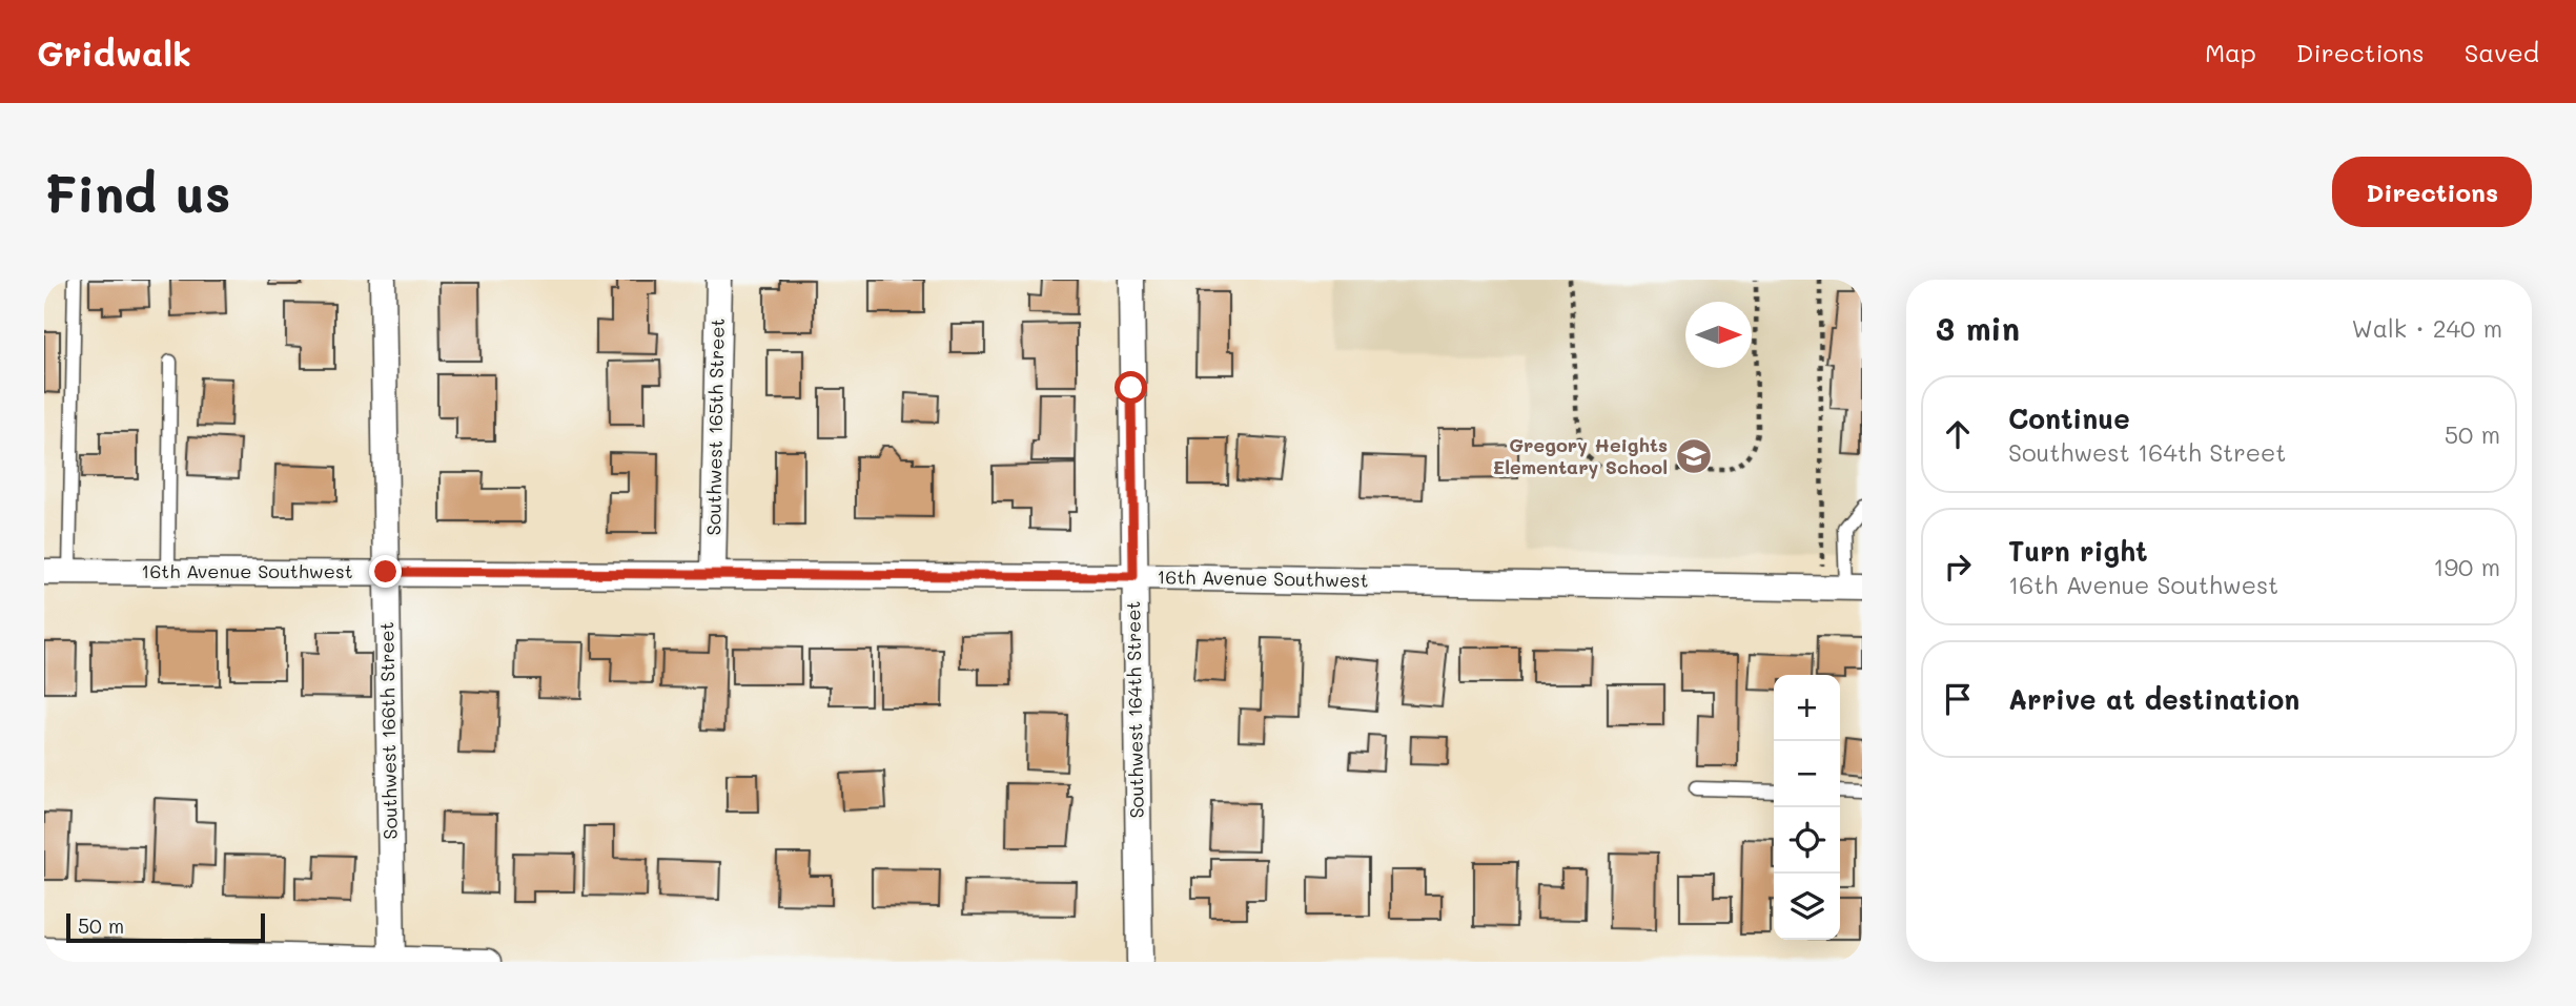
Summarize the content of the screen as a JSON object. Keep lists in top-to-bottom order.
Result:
{
  "streets": {
    "street": [
      "Southwest 165th Street",
      "16th Avenue Southwest",
      "Southwest 164th Street",
      "Southwest 166th Street"
    ]
  },
  "crossings": [
    ["Southwest 165th Street", "16th Avenue Southwest"],
    ["16th Avenue Southwest", "Southwest 164th Street"],
    ["16th Avenue Southwest", "Southwest 166th Street"]
  ],
  "places": {
    "school or university": ["Gregory Heights Elementary School"]
  },
  "scale_bar": "50 m",
  "north": "right",
  "page": {
    "header": "Gridwalk",
    "nav": ["Map", "Directions", "Saved"],
    "buttons": "Directions",
    "title": "Find us",
    "heading": ["3 min", "Walk · 240 m"],
    "list": [
      ["Continue", "Southwest 164th Street", "50 m"],
      ["Turn right", "16th Avenue Southwest", "190 m"],
      "Arrive at destination"
    ],
    "map_buttons": ["+", "−"],
    "scale": "50 m"
  }
}
